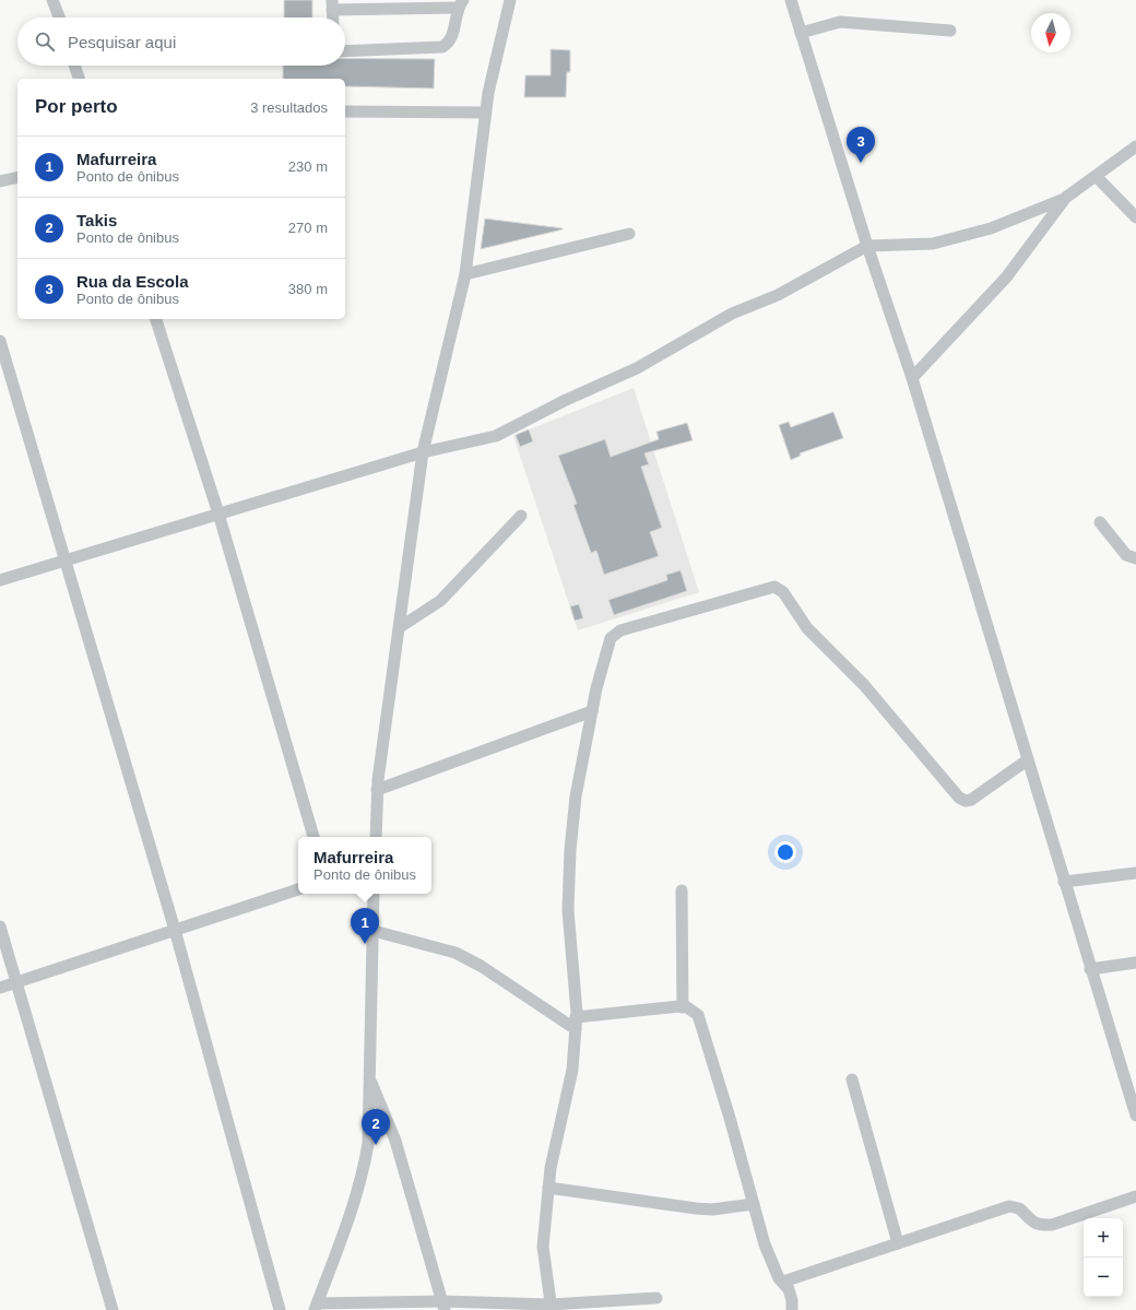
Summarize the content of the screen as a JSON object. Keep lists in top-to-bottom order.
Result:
{
  "north": "bottom",
  "page": {
    "search": "Pesquisar aqui",
    "heading": ["Por perto", "3 resultados"],
    "pins": ["3", "1", "2"],
    "list": [
      {
        "mark": "1",
        "name": "Mafurreira",
        "note": "Ponto de ônibus",
        "value": "230 m"
      },
      {
        "mark": "2",
        "name": "Takis",
        "note": "Ponto de ônibus",
        "value": "270 m"
      },
      {
        "mark": "3",
        "name": "Rua da Escola",
        "note": "Ponto de ônibus",
        "value": "380 m"
      }
    ],
    "popup": ["Mafurreira", "Ponto de ônibus"],
    "map_buttons": ["+", "−"]
  }
}
